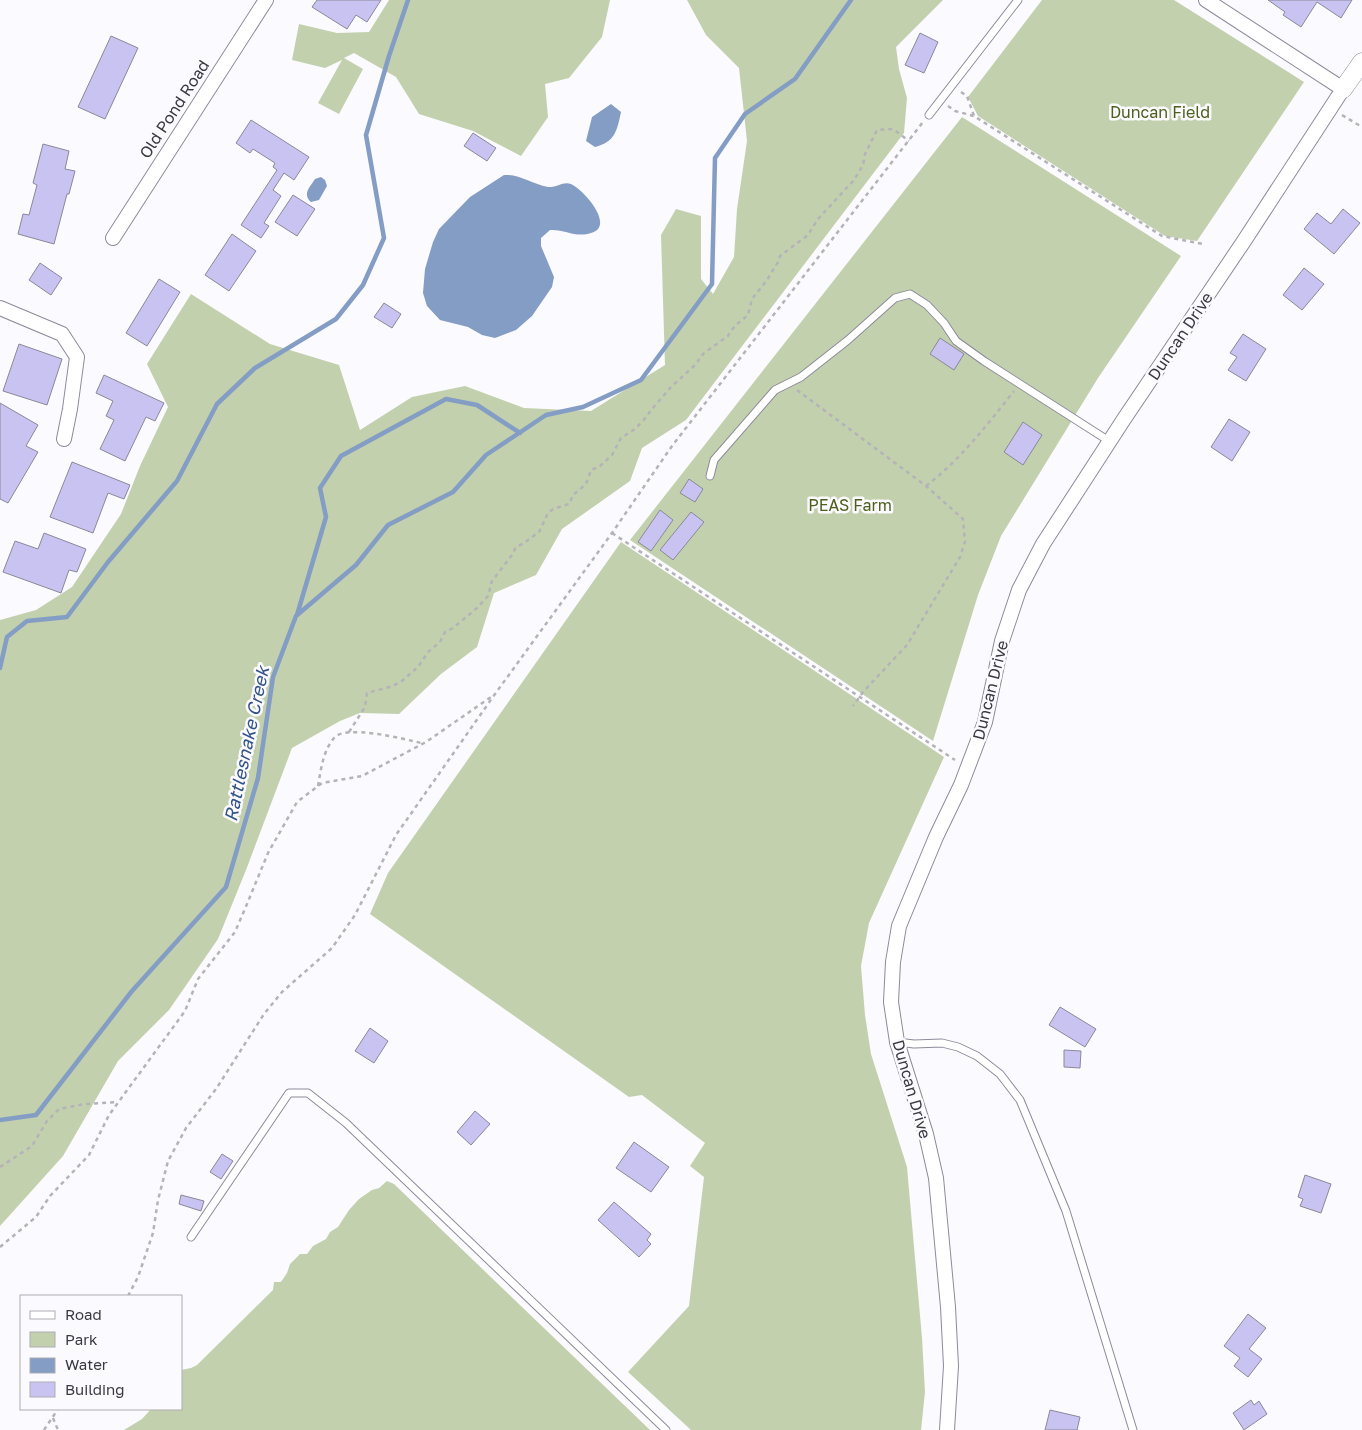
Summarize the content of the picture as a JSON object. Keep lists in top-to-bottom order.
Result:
{
  "streets": {
    "street": ["Old Pond Road", "Duncan Drive"]
  },
  "water": ["Rattlesnake Creek"],
  "parks": ["Duncan Field", "PEAS Farm"],
  "legend": [
    "Road",
    "Park",
    "Water",
    "Building"
  ]
}
